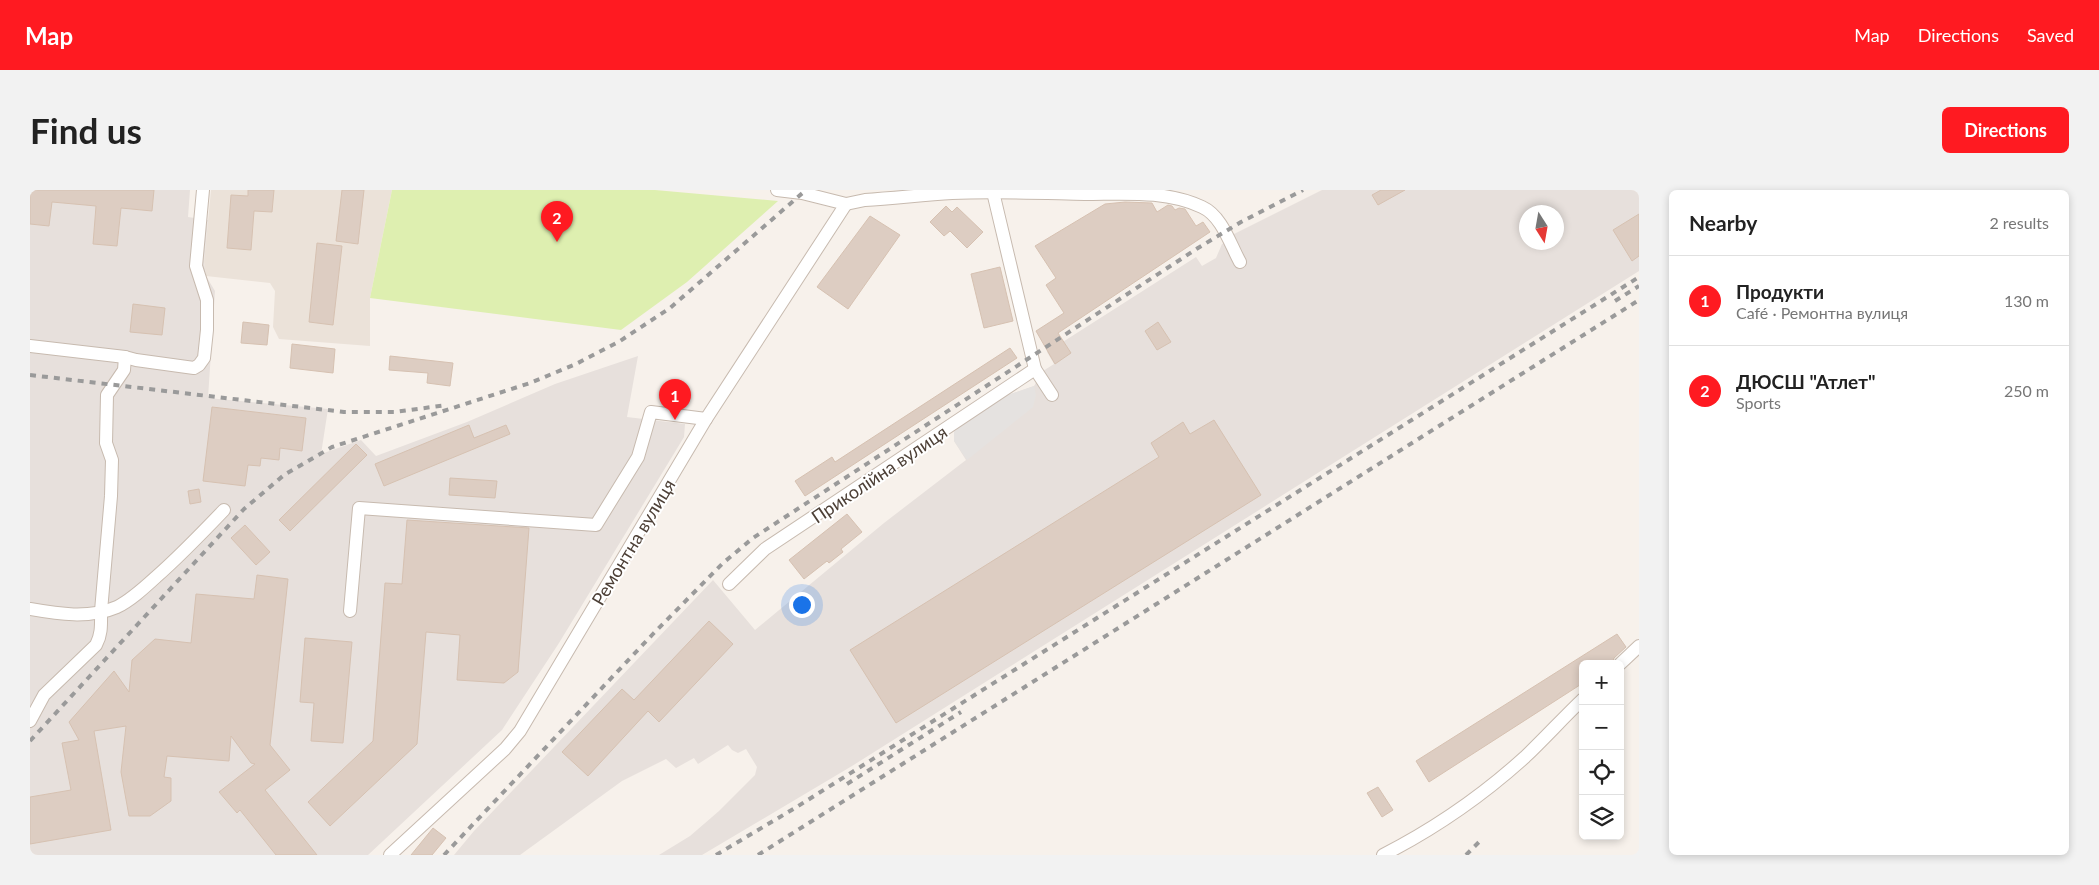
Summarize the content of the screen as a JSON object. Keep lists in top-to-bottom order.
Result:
{
  "streets": {
    "street": ["Приколійна вулиця", "Ремонтна вулиця"]
  },
  "north": "bottom",
  "page": {
    "header": "Map",
    "nav": ["Map", "Directions", "Saved"],
    "buttons": "Directions",
    "title": "Find us",
    "heading": ["Nearby", "2 results"],
    "pins": ["2", "1"],
    "list": [
      {
        "mark": "1",
        "name": "Продукти",
        "note": "Café · Ремонтна вулиця",
        "value": "130 m"
      },
      {
        "mark": "2",
        "name": "ДЮСШ \"Атлет\"",
        "note": "Sports",
        "value": "250 m"
      }
    ],
    "map_buttons": ["+", "−"]
  }
}
